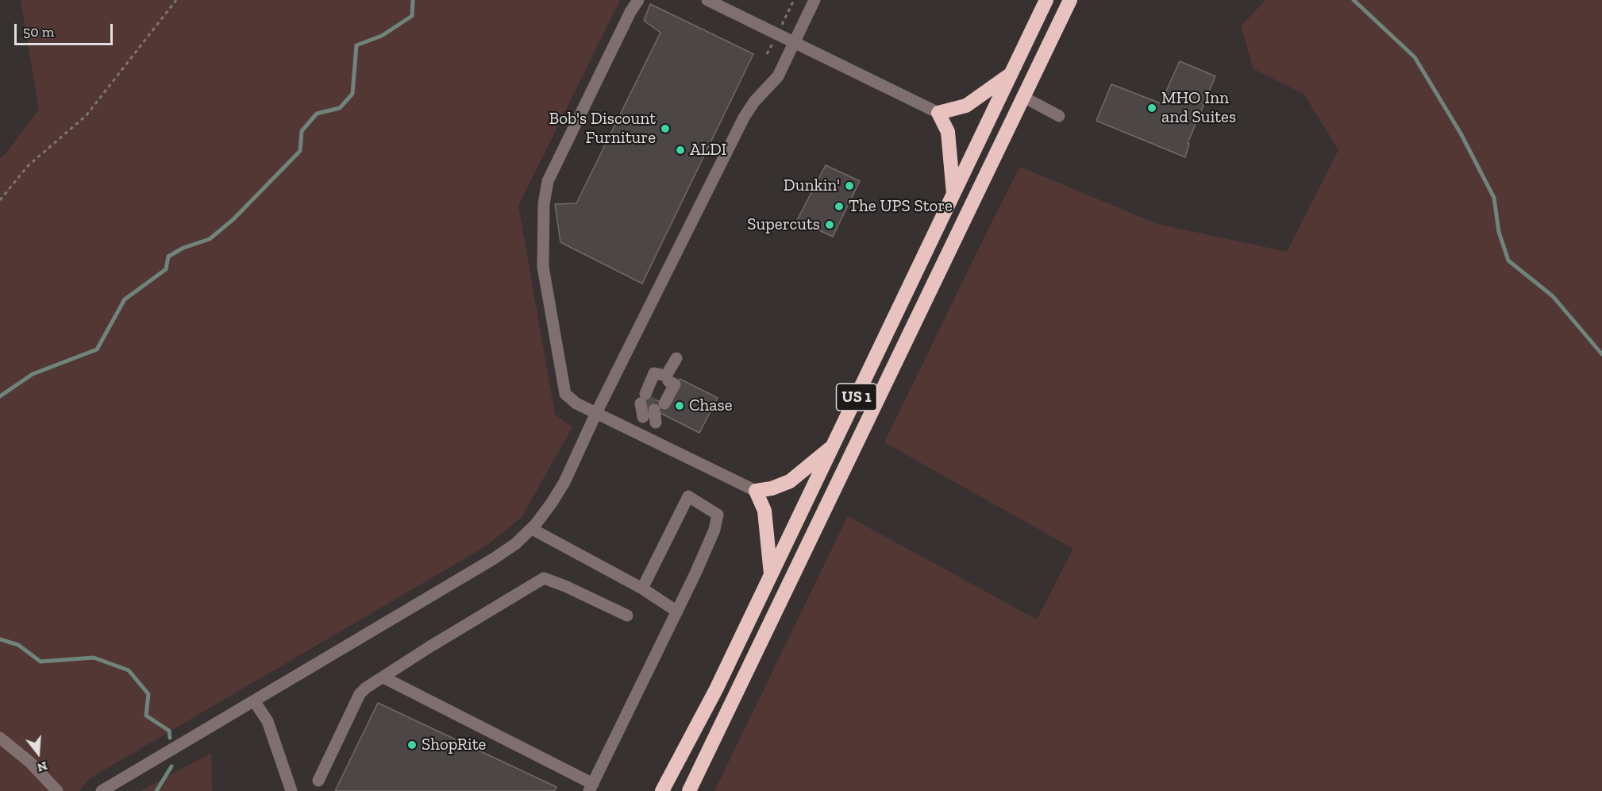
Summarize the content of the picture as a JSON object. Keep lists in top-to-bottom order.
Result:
{
  "streets": {
    "highway": ["US 1"]
  },
  "places": [
    "MHO Inn and Suites",
    "Bob's Discount Furniture",
    "ALDI",
    "Dunkin'",
    "The UPS Store",
    "Supercuts",
    "Chase",
    "ShopRite"
  ],
  "scale_bar": "50 m",
  "north": "bottom"
}
